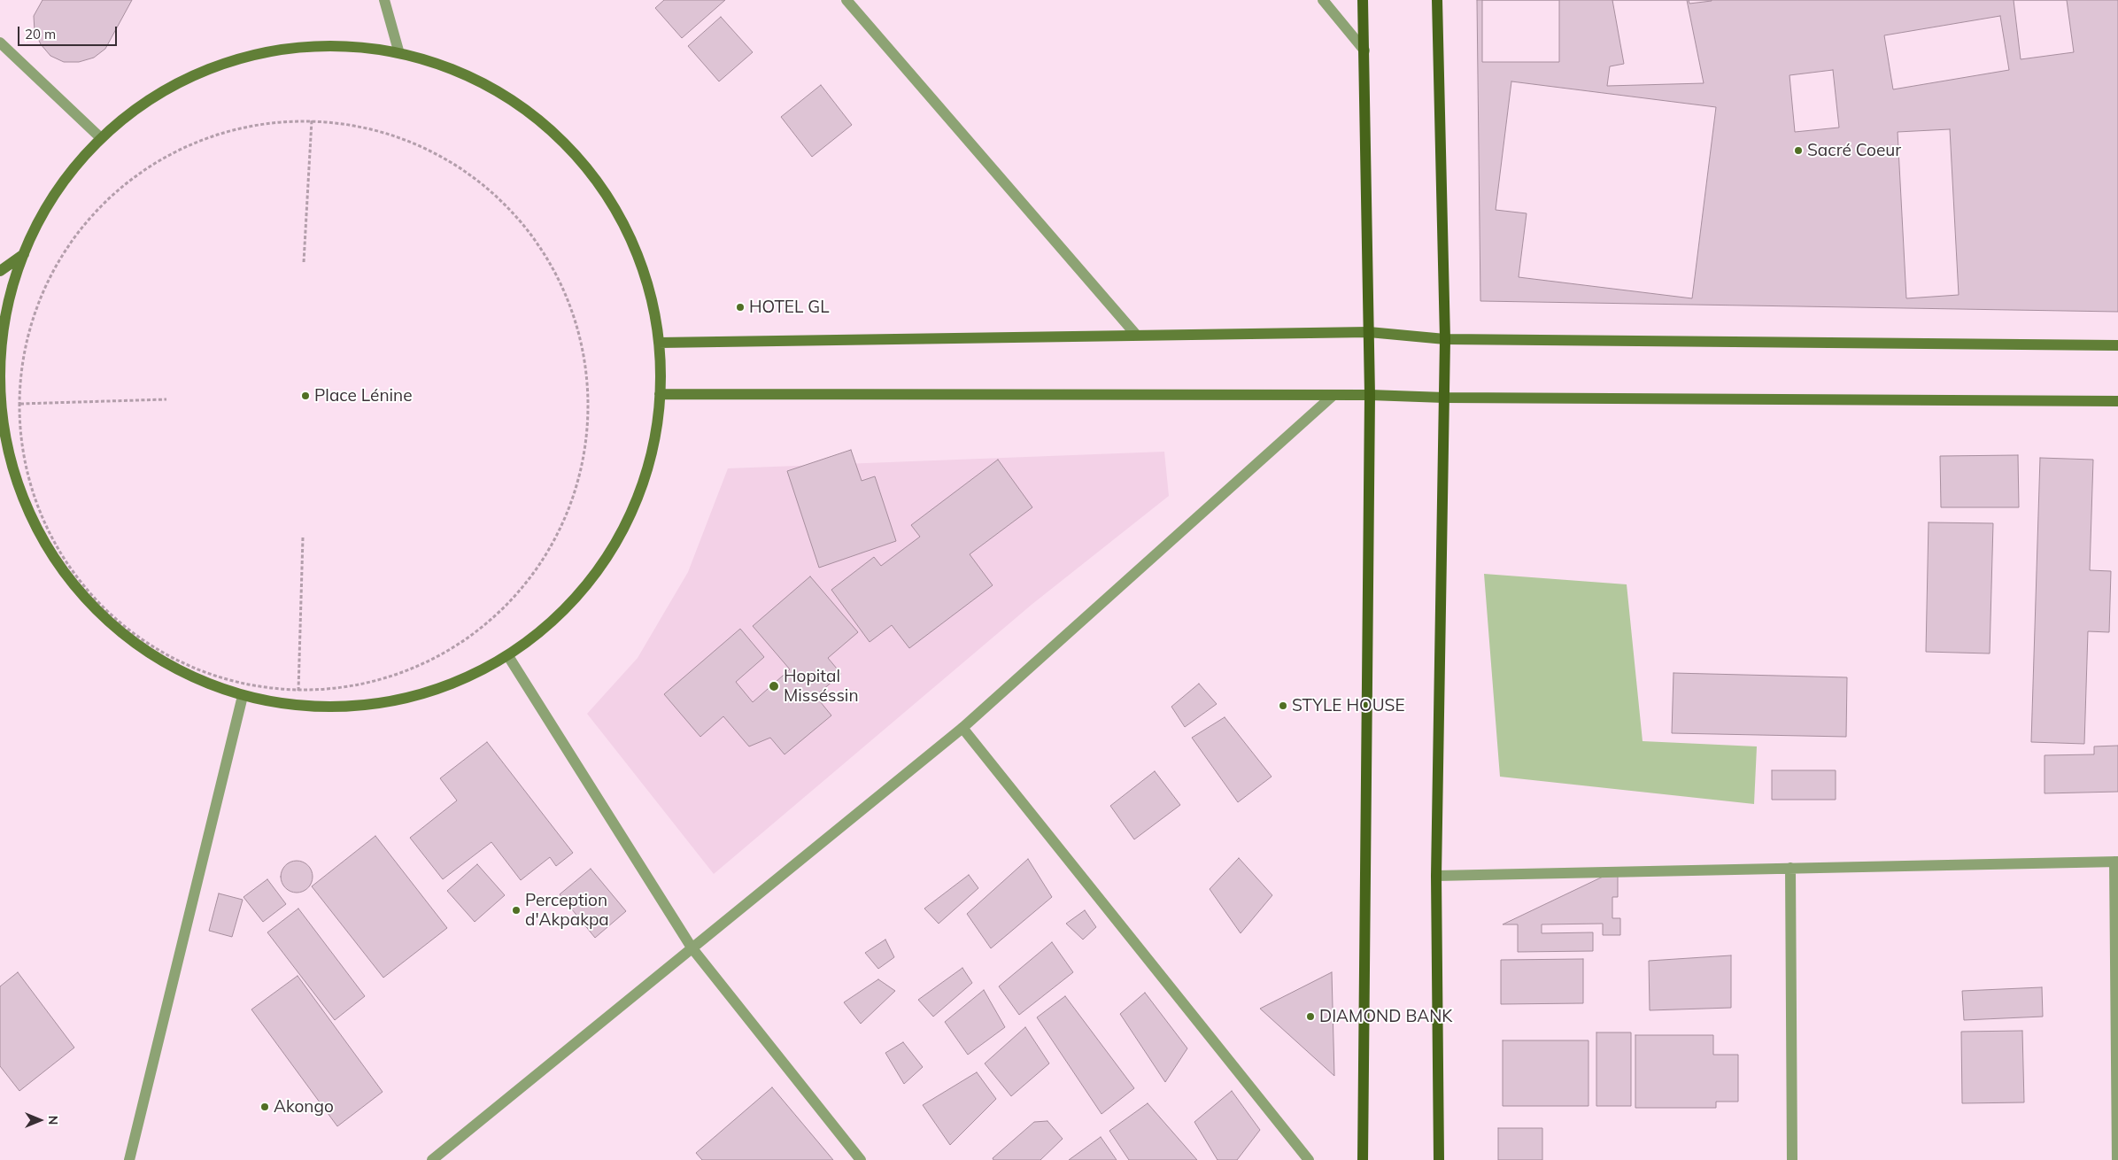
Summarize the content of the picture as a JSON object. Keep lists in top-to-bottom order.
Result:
{
  "places": [
    "Sacré Coeur",
    "HOTEL GL",
    "Place Lénine",
    "Hopital Misséssin",
    "STYLE HOUSE",
    "Perception d'Akpakpa",
    "DIAMOND BANK",
    "Akongo"
  ],
  "scale_bar": "20 m",
  "north": "right"
}
